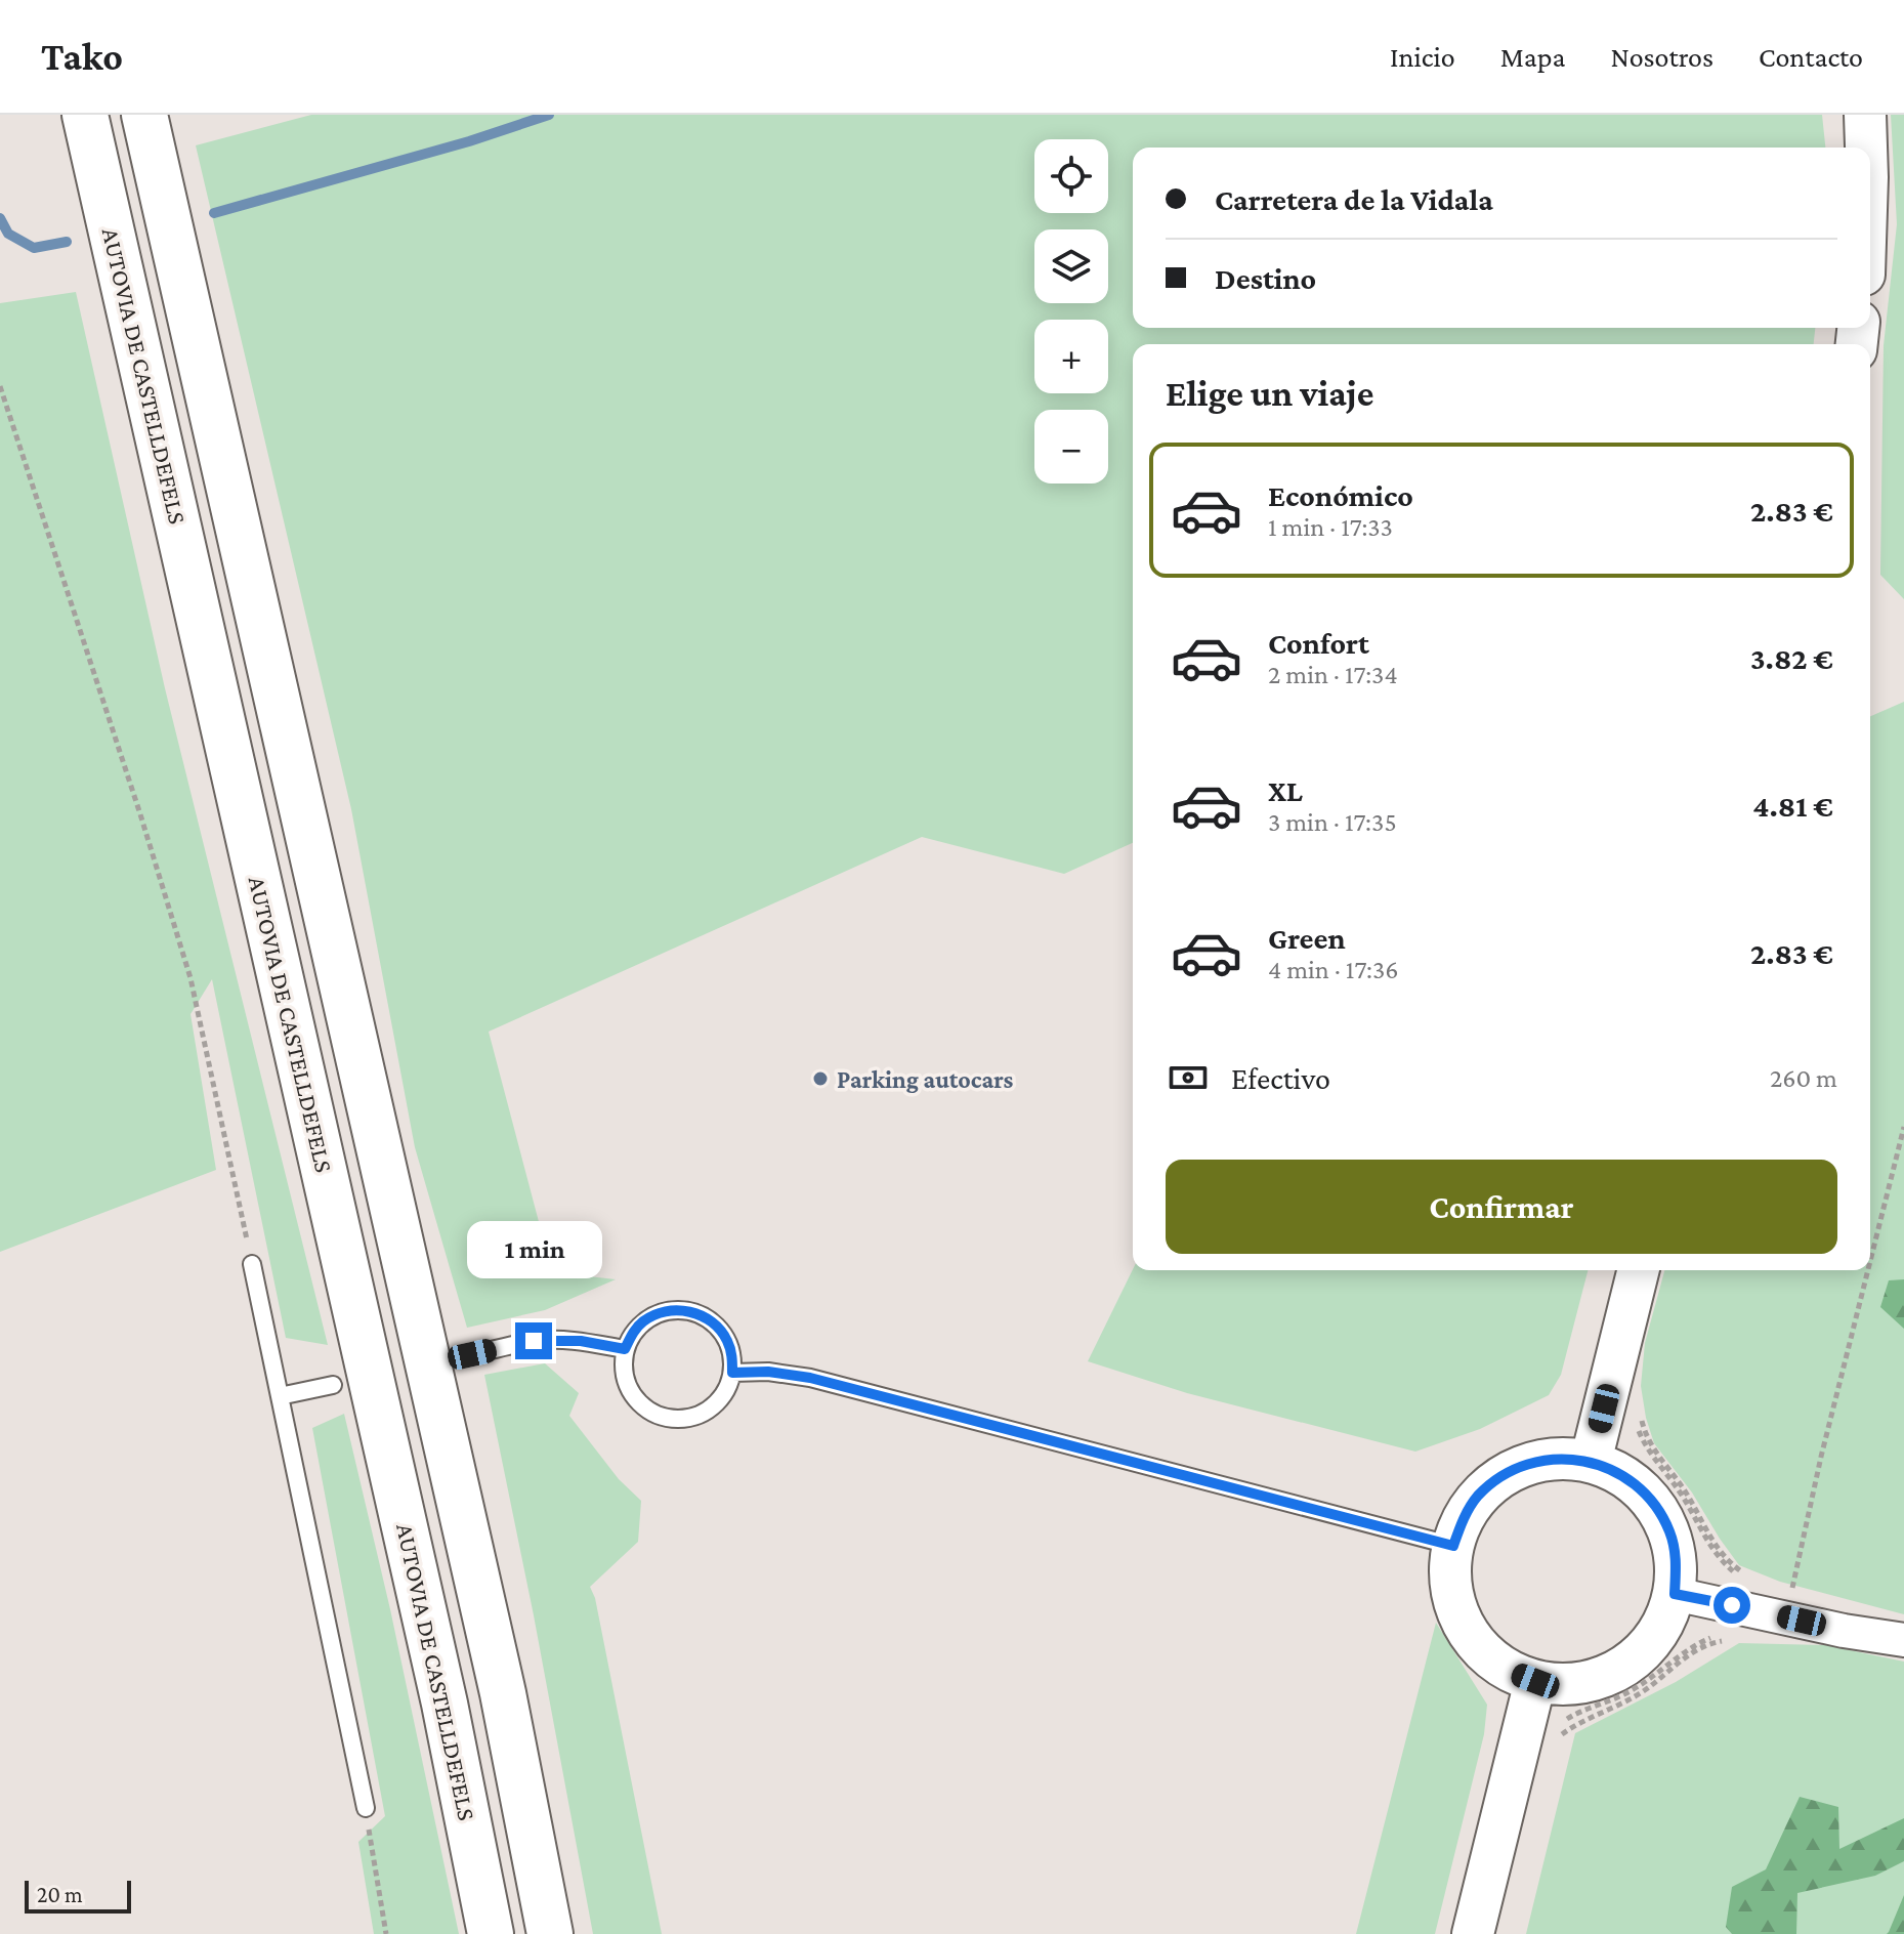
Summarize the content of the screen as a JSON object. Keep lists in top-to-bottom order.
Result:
{
  "streets": {
    "highway": ["AUTOVIA DE CASTELLDEFELS"]
  },
  "places": ["Parking autocars"],
  "scale_bar": "20 m",
  "page": {
    "header": "Tako",
    "nav": [
      "Inicio",
      "Mapa",
      "Nosotros",
      "Contacto"
    ],
    "map_buttons": ["+", "−"],
    "banner": ["Carretera de la Vidala", "Destino"],
    "heading": "Elige un viaje",
    "list": [
      {
        "name": "Económico",
        "note": "1 min · 17:33",
        "value": "2.83 €"
      },
      {
        "name": "Confort",
        "note": "2 min · 17:34",
        "value": "3.82 €"
      },
      {
        "name": "XL",
        "note": "3 min · 17:35",
        "value": "4.81 €"
      },
      {
        "name": "Green",
        "note": "4 min · 17:36",
        "value": "2.83 €"
      }
    ],
    "pay": ["Efectivo", "260 m"],
    "buttons": "Confirmar",
    "bubble": "1 min",
    "scale": "20 m"
  }
}
